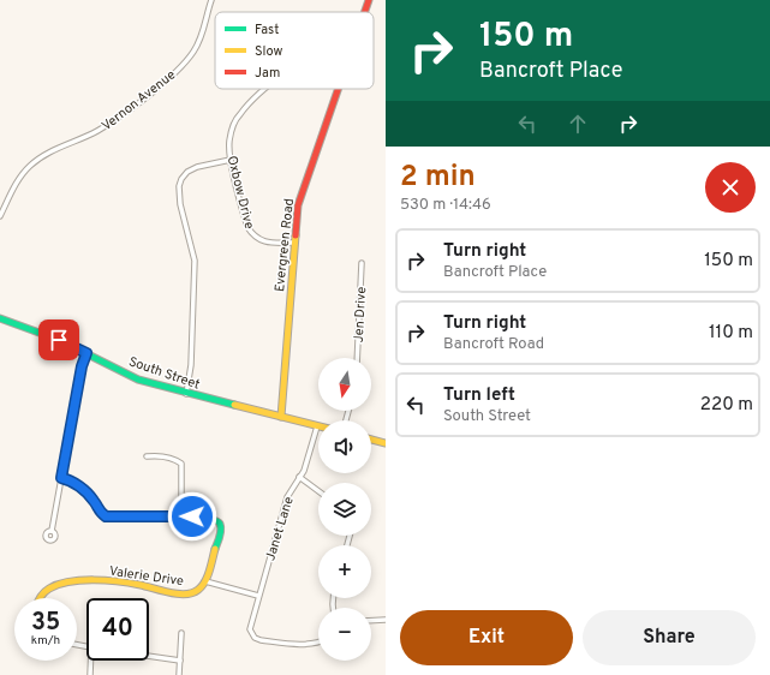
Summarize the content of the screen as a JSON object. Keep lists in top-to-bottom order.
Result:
{
  "streets": {
    "street": [
      "Vernon Avenue",
      "Oxbow Drive",
      "Evergreen Road",
      "Jen Drive",
      "South Street",
      "Janet Lane",
      "Valerie Drive"
    ]
  },
  "crossings": [
    ["Oxbow Drive", "Evergreen Road"],
    ["Evergreen Road", "South Street"],
    ["South Street", "Janet Lane"]
  ],
  "legend": ["Fast", "Slow", "Jam"],
  "north": "bottom",
  "page": {
    "turn": ["150 m", "Bancroft Place"],
    "heading": ["2 min", "530 m · 14:46"],
    "list": [
      {
        "name": "Turn right",
        "note": "Bancroft Place",
        "value": "150 m"
      },
      {
        "name": "Turn right",
        "note": "Bancroft Road",
        "value": "110 m"
      },
      {
        "name": "Turn left",
        "note": "South Street",
        "value": "220 m"
      }
    ],
    "map_buttons": ["+", "−"],
    "speed": "35 km/h",
    "limit": "40",
    "buttons": ["Exit", "Share"]
  }
}
